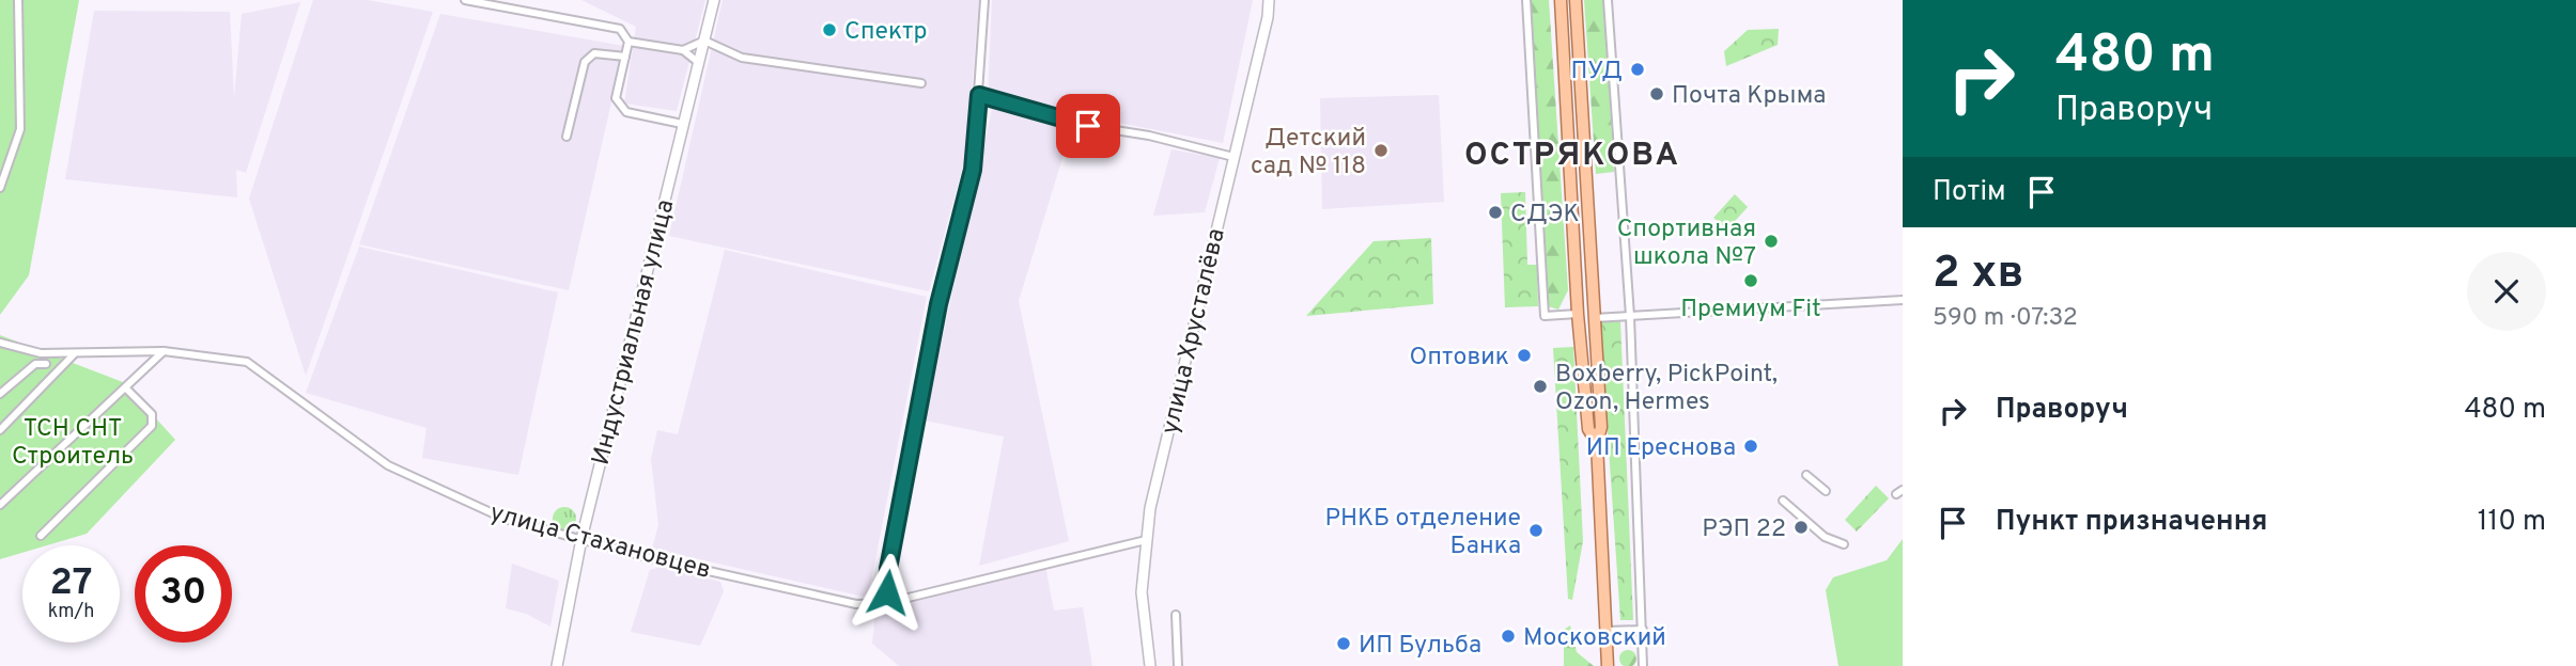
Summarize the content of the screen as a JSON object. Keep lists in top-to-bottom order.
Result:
{
  "streets": {
    "main road": ["улица Хрусталёва", "Индустриальная улица"],
    "street": ["улица Стахановцев"]
  },
  "crossings": [
    ["улица Хрусталёва", "улица Стахановцев"],
    ["Индустриальная улица", "улица Стахановцев"]
  ],
  "districts": ["ОСТРЯКОВА"],
  "parks": ["ТСН СНТ Строитель"],
  "places": [
    "Спектр",
    "ПУД",
    "Почта Крыма",
    "Детский сад № 118",
    "СДЭК",
    "Спортивная школа №7",
    "Премиум Fit",
    "Оптовик",
    "Boxberry, PickPoint, Ozon, Hermes",
    "ИП Ереснова",
    "РЭП 22",
    "РНКБ отделение Банка",
    "Московский",
    "ИП Бульба"
  ],
  "page": {
    "turn": ["480 m", "Праворуч"],
    "then": "Потім",
    "heading": ["2 хв", "590 m · 07:32"],
    "list": [
      {
        "name": "Праворуч",
        "value": "480 m"
      },
      {
        "name": "Пункт призначення",
        "value": "110 m"
      }
    ],
    "speed": "27 km/h",
    "limit": "30"
  }
}
